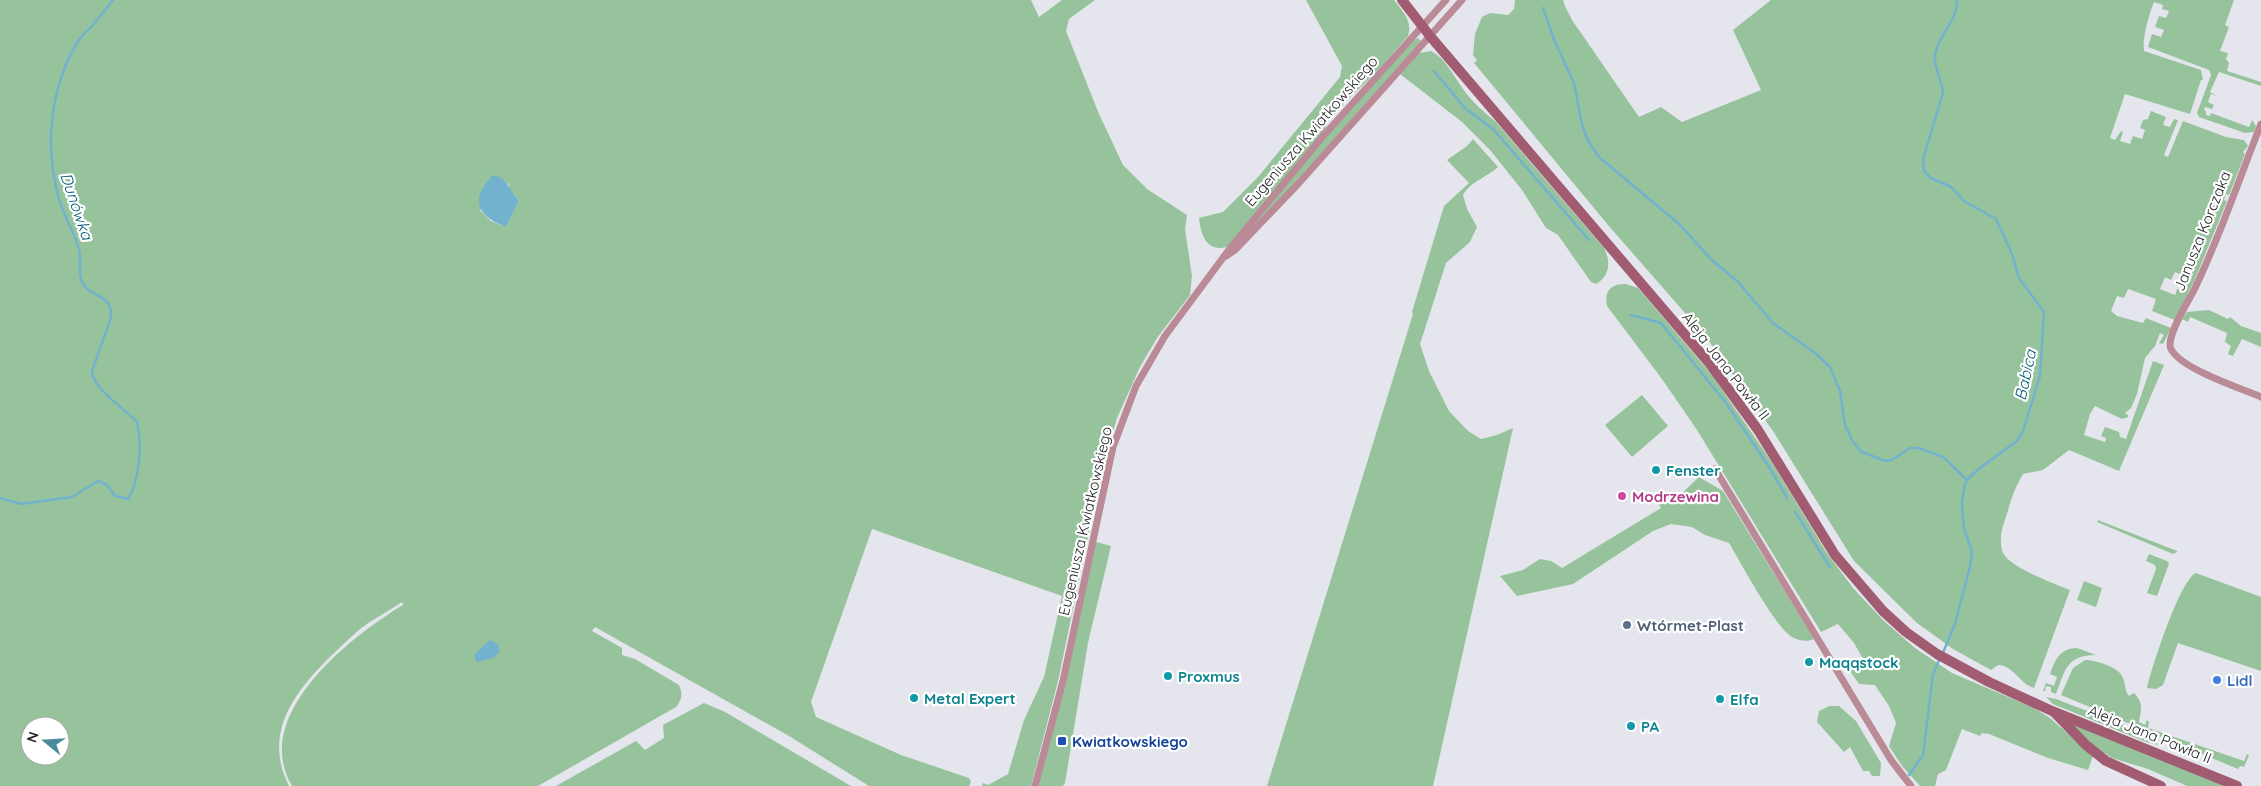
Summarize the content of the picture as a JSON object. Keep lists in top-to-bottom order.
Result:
{
  "streets": {
    "street": ["Eugeniusza Kwiatkowskiego", "Janusza Korczaka", "Aleja Jana Pawła II"]
  },
  "crossings": [
    ["Eugeniusza Kwiatkowskiego", "Aleja Jana Pawła II"]
  ],
  "water": ["Dunówka", "Babica"],
  "places": {
    "other": [
      "Fenster",
      "Modrzewina",
      "Wtórmet-Plast",
      "Maqqstock",
      "Proxmus",
      "Lidl",
      "Metal Expert",
      "Elfa",
      "PA"
    ],
    "transit": ["Kwiatkowskiego"]
  },
  "north": "left"
}
